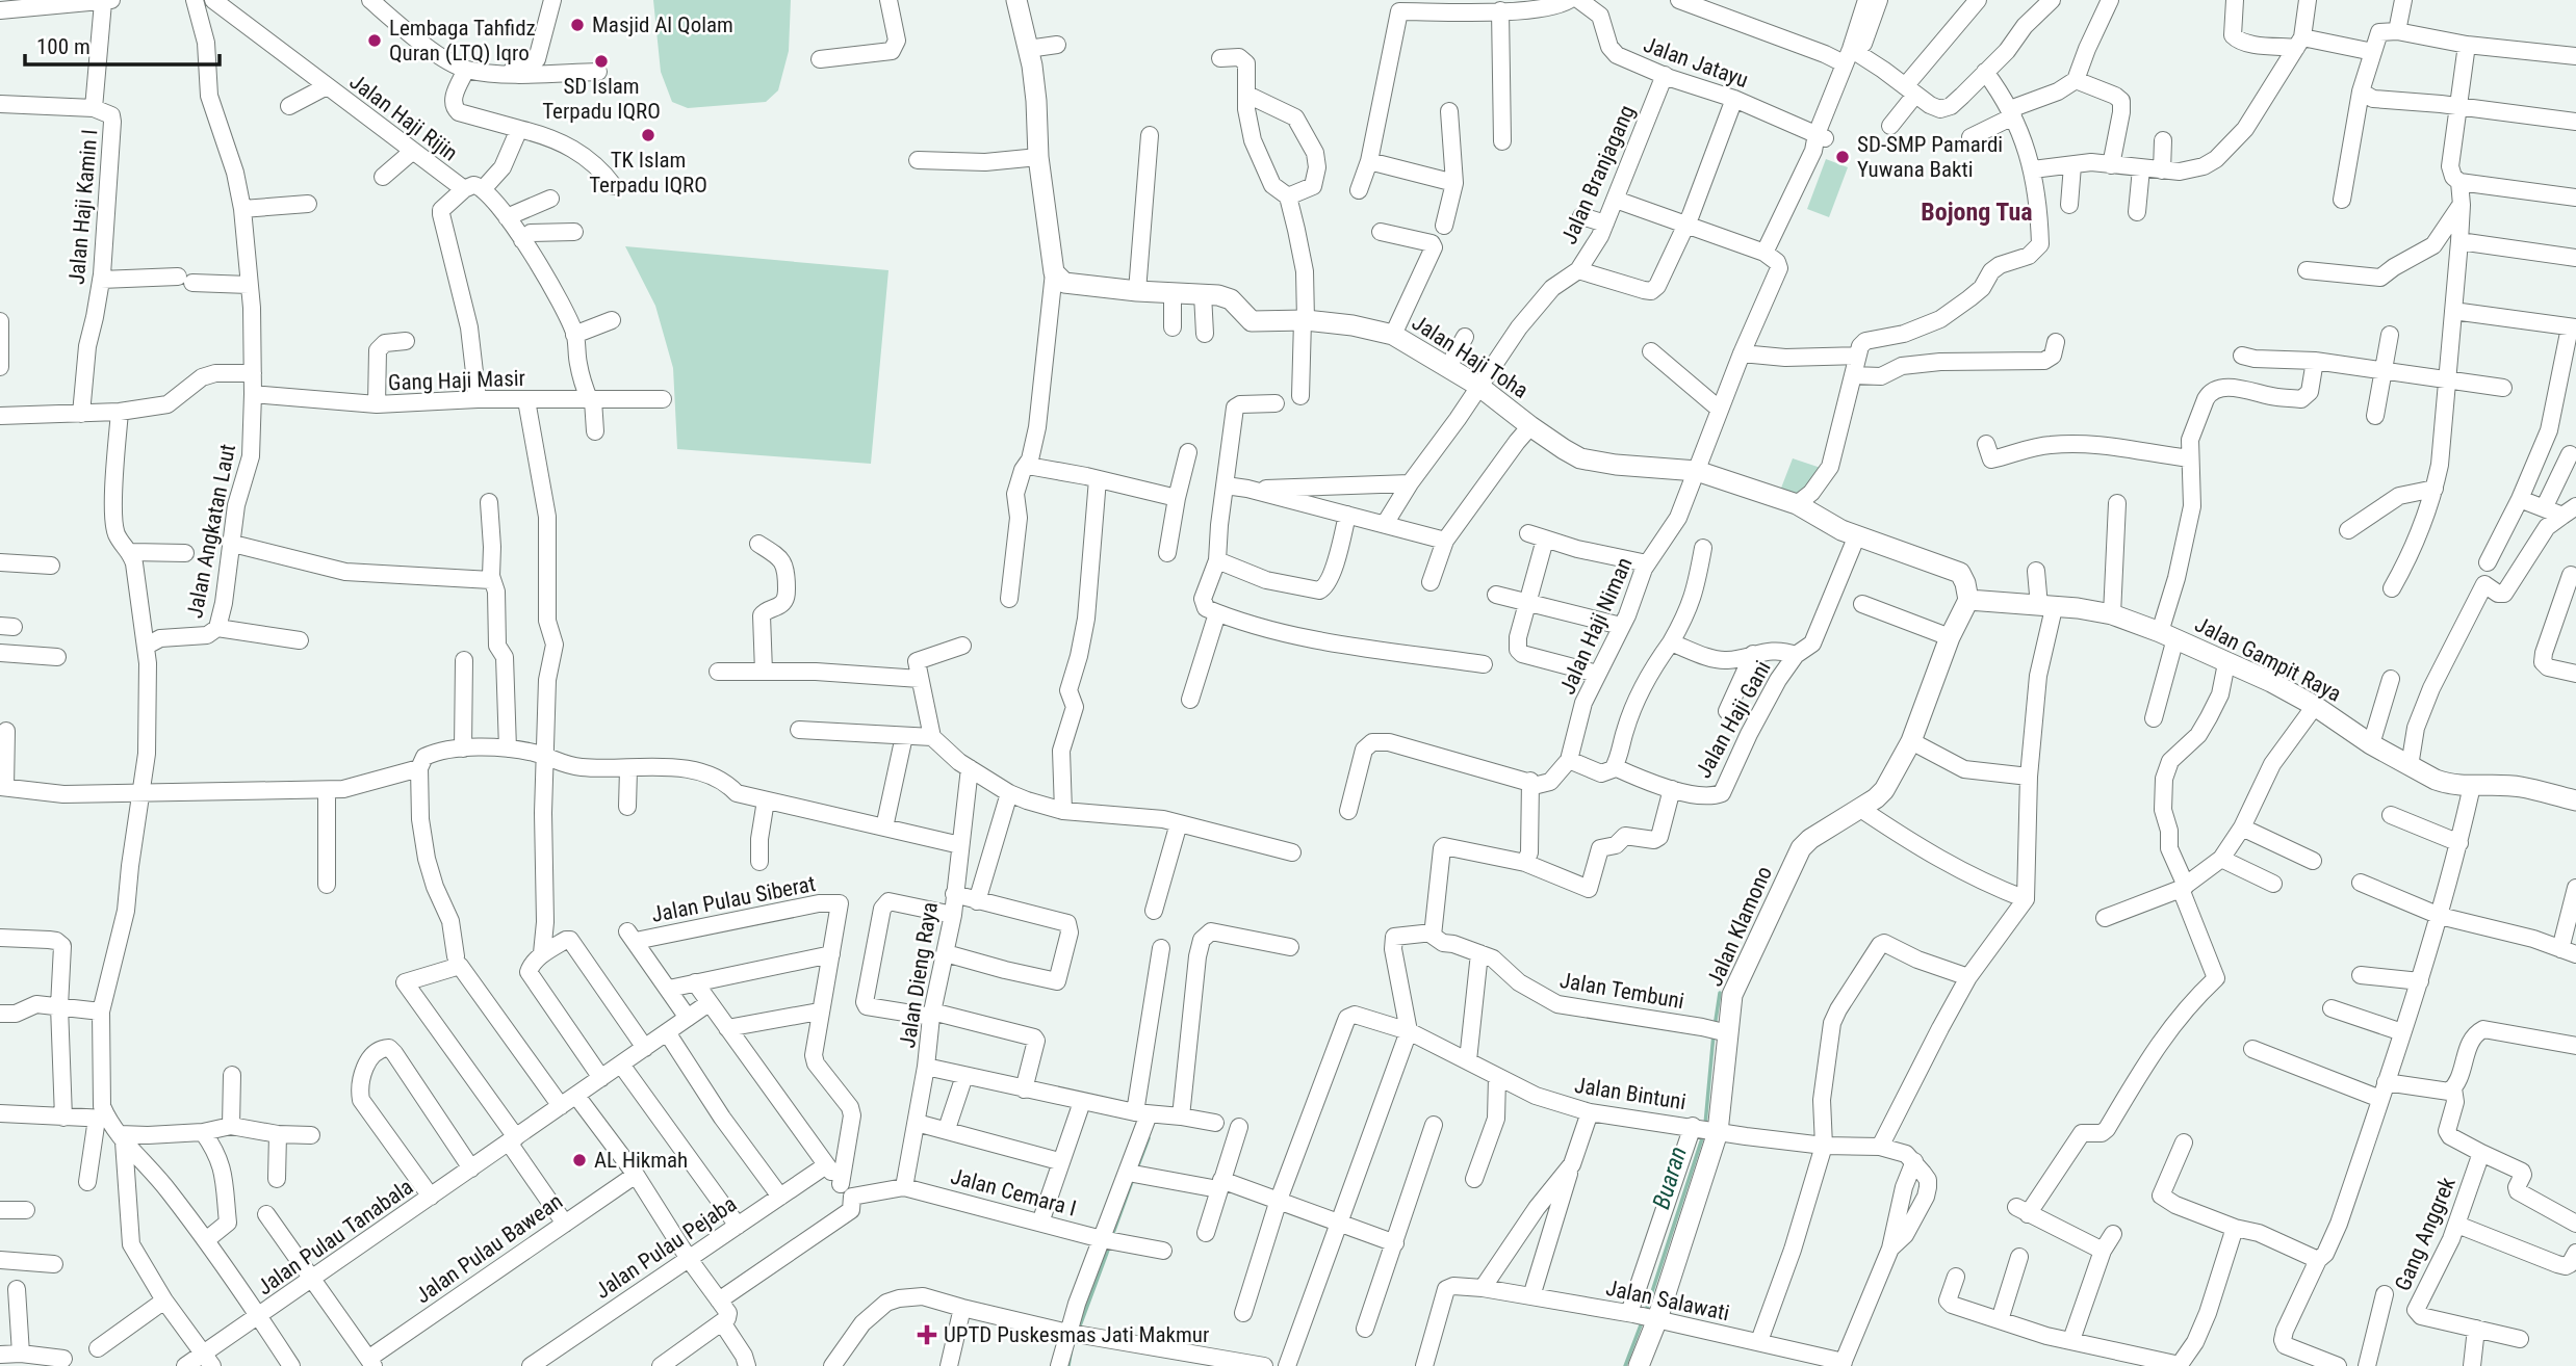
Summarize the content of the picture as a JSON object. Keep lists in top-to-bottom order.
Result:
{
  "streets": {
    "street": [
      "Jalan Jatayu",
      "Jalan Haji Rijin",
      "Jalan Branjagang",
      "Jalan Haji Kamin I",
      "Jalan Haji Toha",
      "Gang Haji Masir",
      "Jalan Angkatan Laut",
      "Jalan Haji Niman",
      "Jalan Gampit Raya",
      "Jalan Haji Gani",
      "Jalan Pulau Siberat",
      "Jalan Klamono",
      "Jalan Dieng Raya",
      "Jalan Tembuni",
      "Jalan Bintuni",
      "Jalan Cemara I",
      "Gang Anggrek",
      "Jalan Pulau Tanabala",
      "Jalan Pulau Pejaba",
      "Jalan Pulau Bawean",
      "Jalan Salawati"
    ]
  },
  "crossings": [
    ["Jalan Jatayu", "Jalan Branjagang"],
    ["Jalan Branjagang", "Jalan Haji Toha"],
    ["Jalan Haji Toha", "Jalan Haji Niman"],
    ["Jalan Haji Toha", "Jalan Gampit Raya"],
    ["Jalan Haji Toha", "Jalan Haji Gani"],
    ["Jalan Haji Toha", "Jalan Klamono"],
    ["Gang Haji Masir", "Jalan Angkatan Laut"],
    ["Jalan Haji Niman", "Jalan Haji Gani"],
    ["Jalan Gampit Raya", "Jalan Klamono"],
    ["Jalan Pulau Siberat", "Jalan Pulau Tanabala"],
    ["Jalan Klamono", "Jalan Tembuni"],
    ["Jalan Klamono", "Jalan Bintuni"],
    ["Jalan Klamono", "Jalan Salawati"],
    ["Jalan Dieng Raya", "Jalan Cemara I"]
  ],
  "districts": ["Bojong Tua"],
  "water": ["Buaran"],
  "places": {
    "other": [
      "Masjid Al Qolam",
      "Lembaga Tahfidz Quran (LTQ) Iqro",
      "SD Islam Terpadu IQRO",
      "TK Islam Terpadu IQRO",
      "SD-SMP Pamardi Yuwana Bakti",
      "AL Hikmah"
    ],
    "health": ["UPTD Puskesmas Jati Makmur"]
  },
  "scale_bar": "100 m"
}
